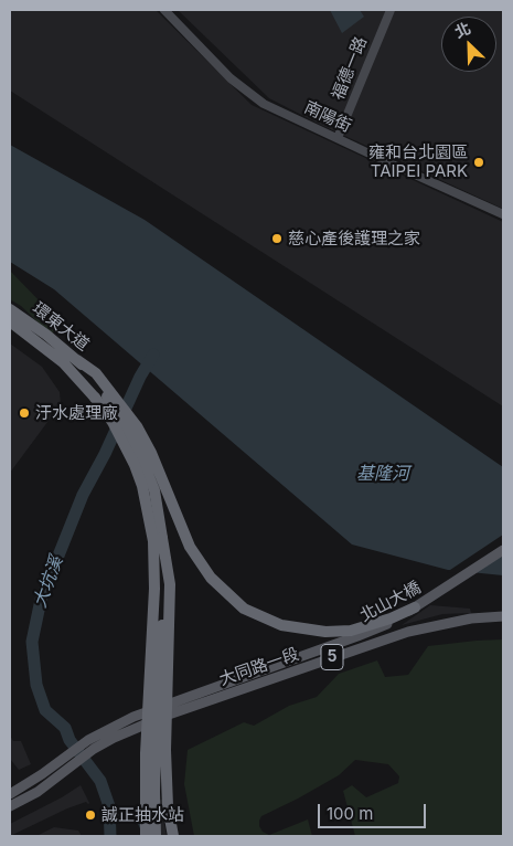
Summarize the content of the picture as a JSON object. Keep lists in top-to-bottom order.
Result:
{
  "streets": {
    "highway": ["環東大道"],
    "main road": ["北山大橋", "5", "大同路一段"],
    "street": ["福德一路", "南陽街"]
  },
  "crossings": [
    ["福德一路", "南陽街"],
    ["北山大橋", "大同路一段"],
    ["5", "大同路一段"]
  ],
  "water": ["基隆河", "大坑溪"],
  "places": [
    "雍和台北園區 TAIPEI PARK",
    "慈心產後護理之家",
    "汙水處理廠",
    "誠正抽水站"
  ],
  "scale_bar": "100 m",
  "north": "top left"
}
